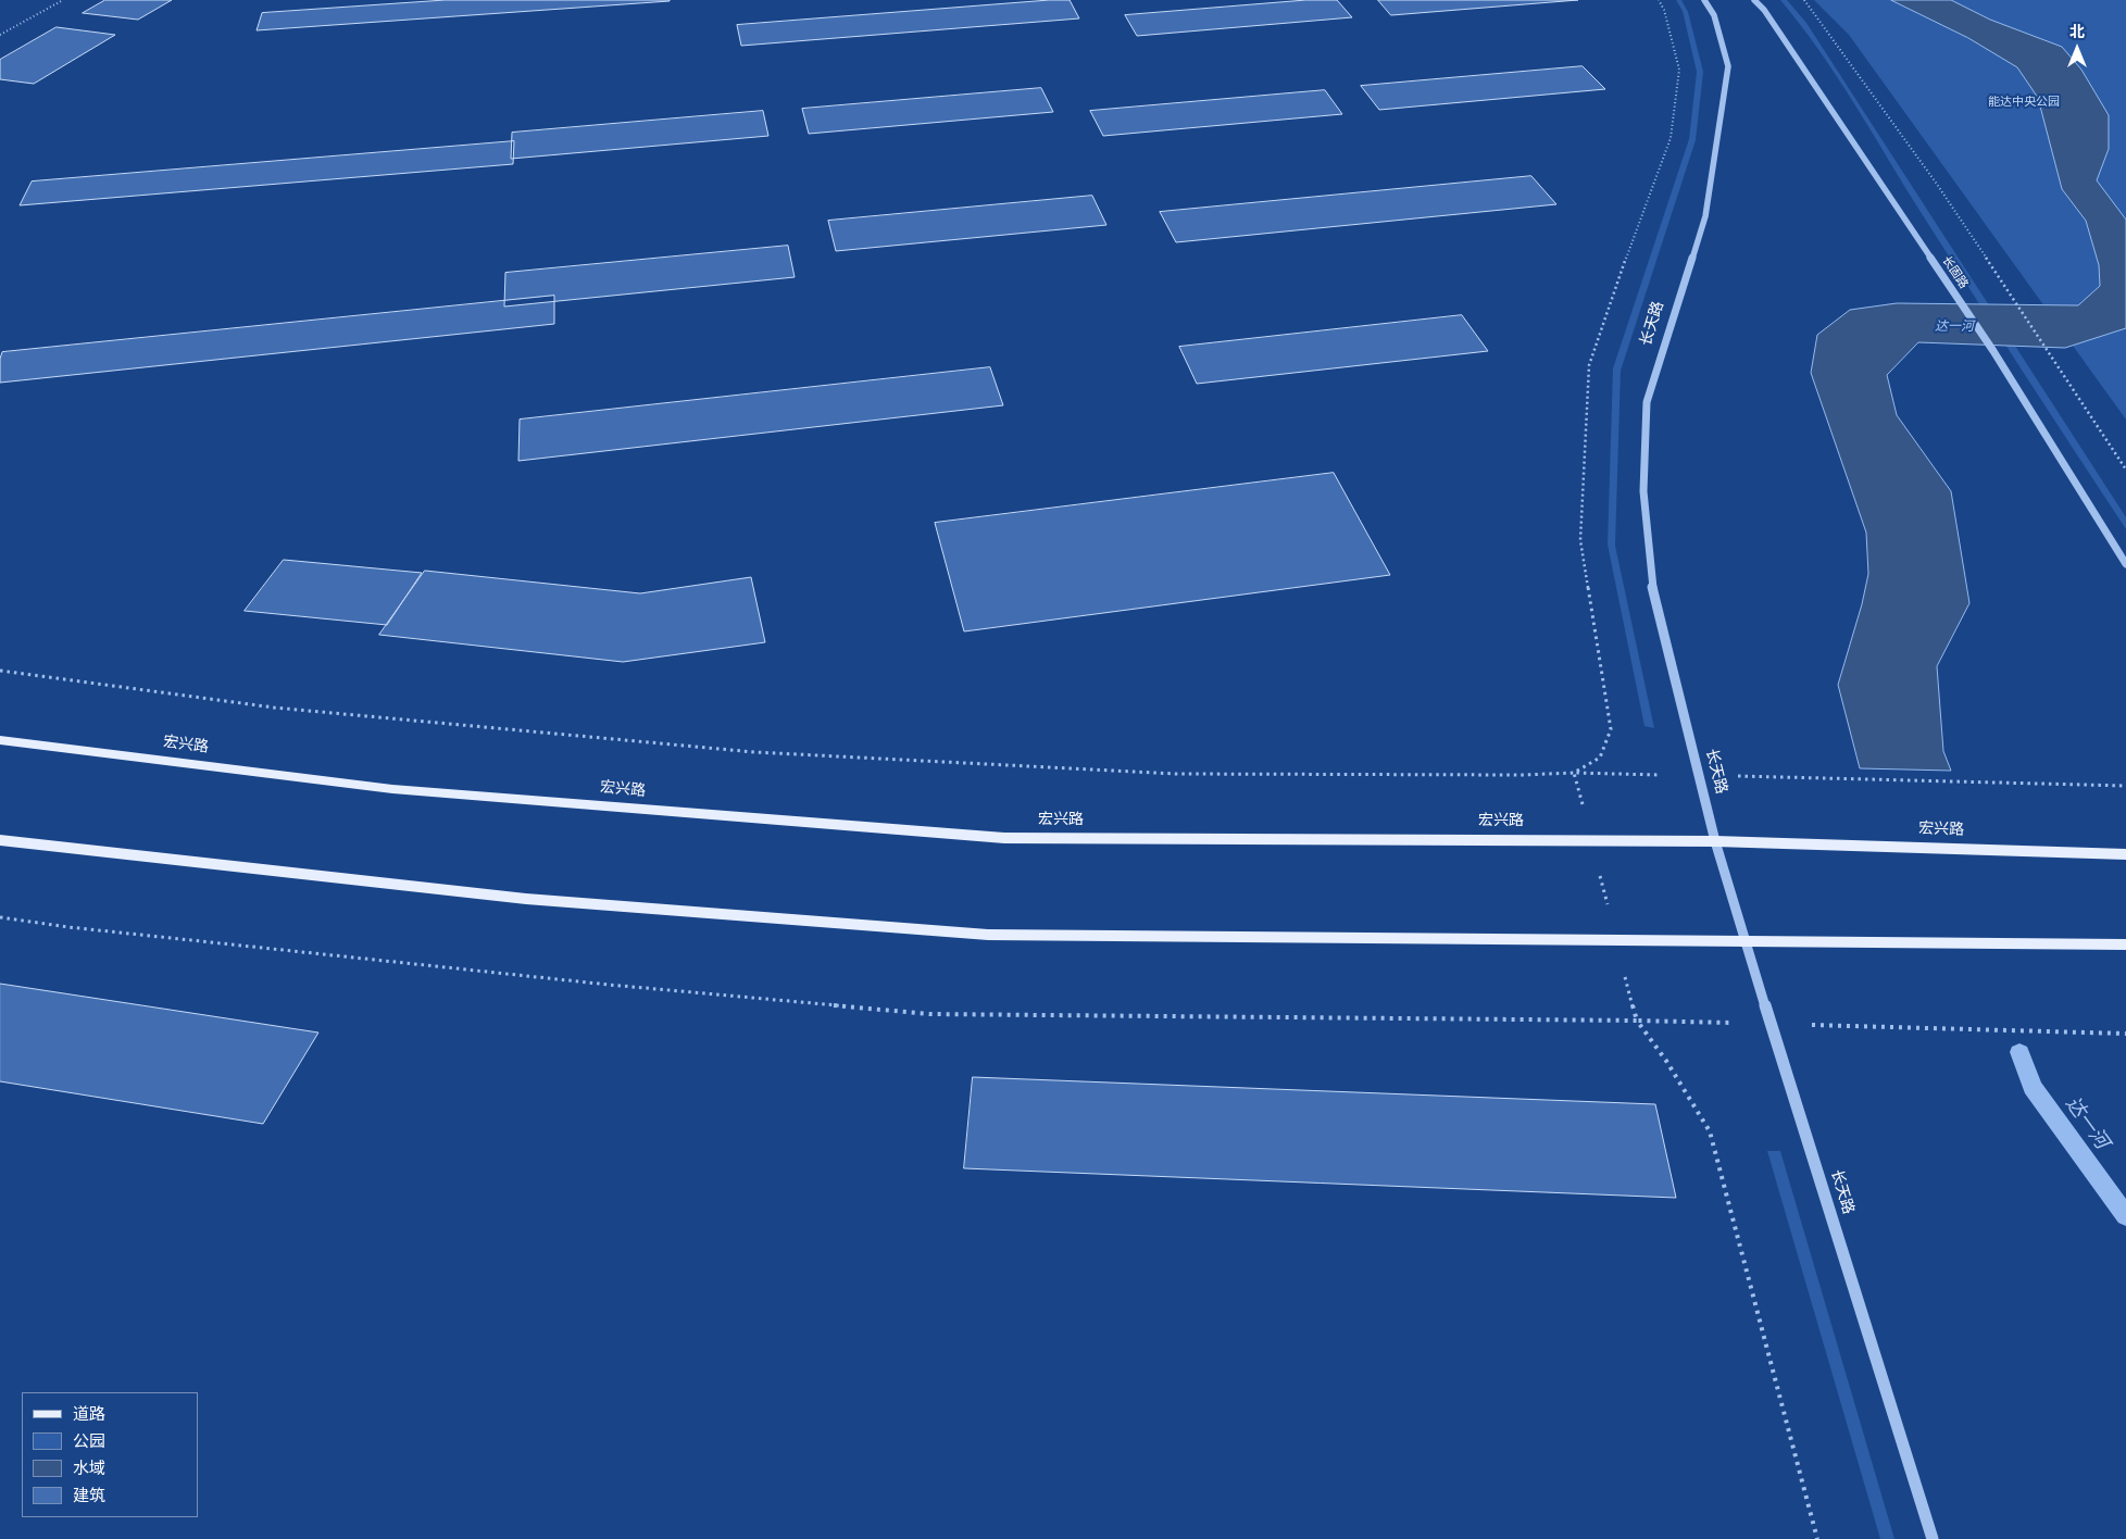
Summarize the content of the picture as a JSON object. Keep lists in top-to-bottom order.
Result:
{
  "streets": {
    "main road": ["宏兴路"],
    "street": ["长固路", "长天路"]
  },
  "crossings": [
    ["长天路", "宏兴路"]
  ],
  "water": ["达一河"],
  "parks": ["能达中央公园"],
  "legend": [
    "道路",
    "公园",
    "水域",
    "建筑"
  ],
  "north": "top"
}
